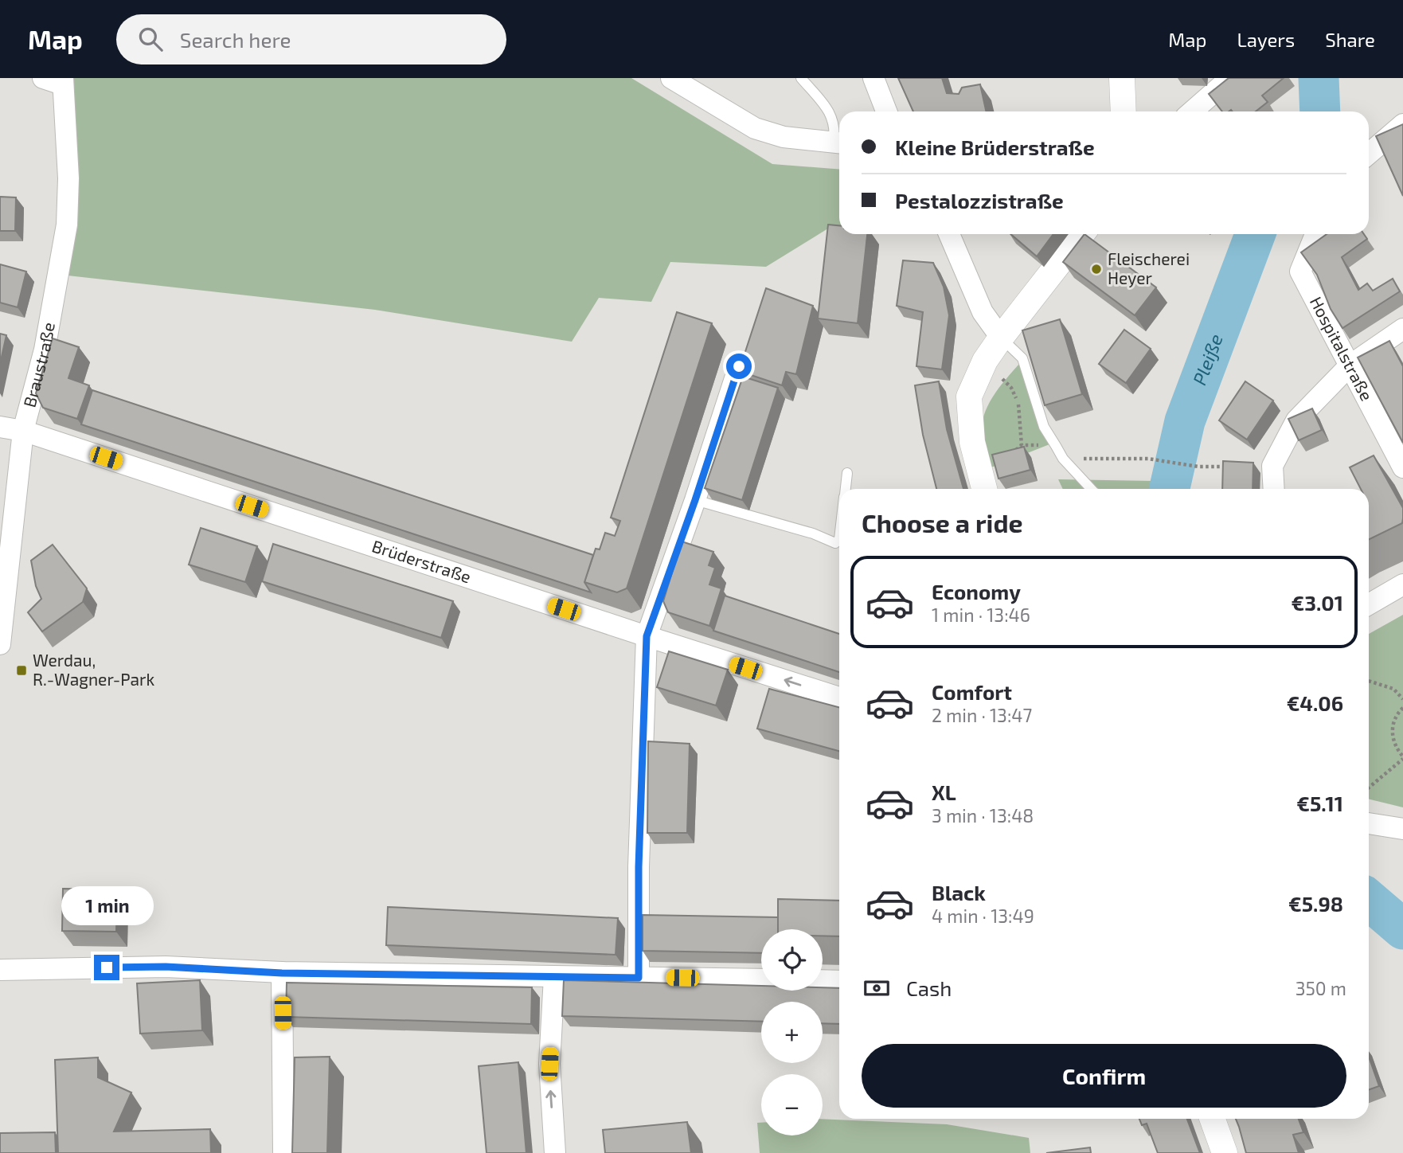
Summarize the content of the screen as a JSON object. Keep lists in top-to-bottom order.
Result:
{
  "streets": {
    "street": ["Hospitalstraße", "Braustraße", "Brüderstraße"]
  },
  "crossings": [
    ["Braustraße", "Brüderstraße"]
  ],
  "water": ["Pleiße"],
  "places": {
    "other": ["Fleischerei Heyer"],
    "transit": ["Werdau, R.-Wagner-Park"]
  },
  "page": {
    "header": "Map",
    "search": "Search here",
    "nav": ["Map", "Layers", "Share"],
    "banner": ["Kleine Brüderstraße", "Pestalozzistraße"],
    "heading": "Choose a ride",
    "list": [
      {
        "name": "Economy",
        "note": "1 min · 13:46",
        "value": "€3.01"
      },
      {
        "name": "Comfort",
        "note": "2 min · 13:47",
        "value": "€4.06"
      },
      {
        "name": "XL",
        "note": "3 min · 13:48",
        "value": "€5.11"
      },
      {
        "name": "Black",
        "note": "4 min · 13:49",
        "value": "€5.98"
      }
    ],
    "bubble": "1 min",
    "map_buttons": ["+", "−"],
    "pay": ["Cash", "350 m"],
    "buttons": "Confirm"
  }
}
